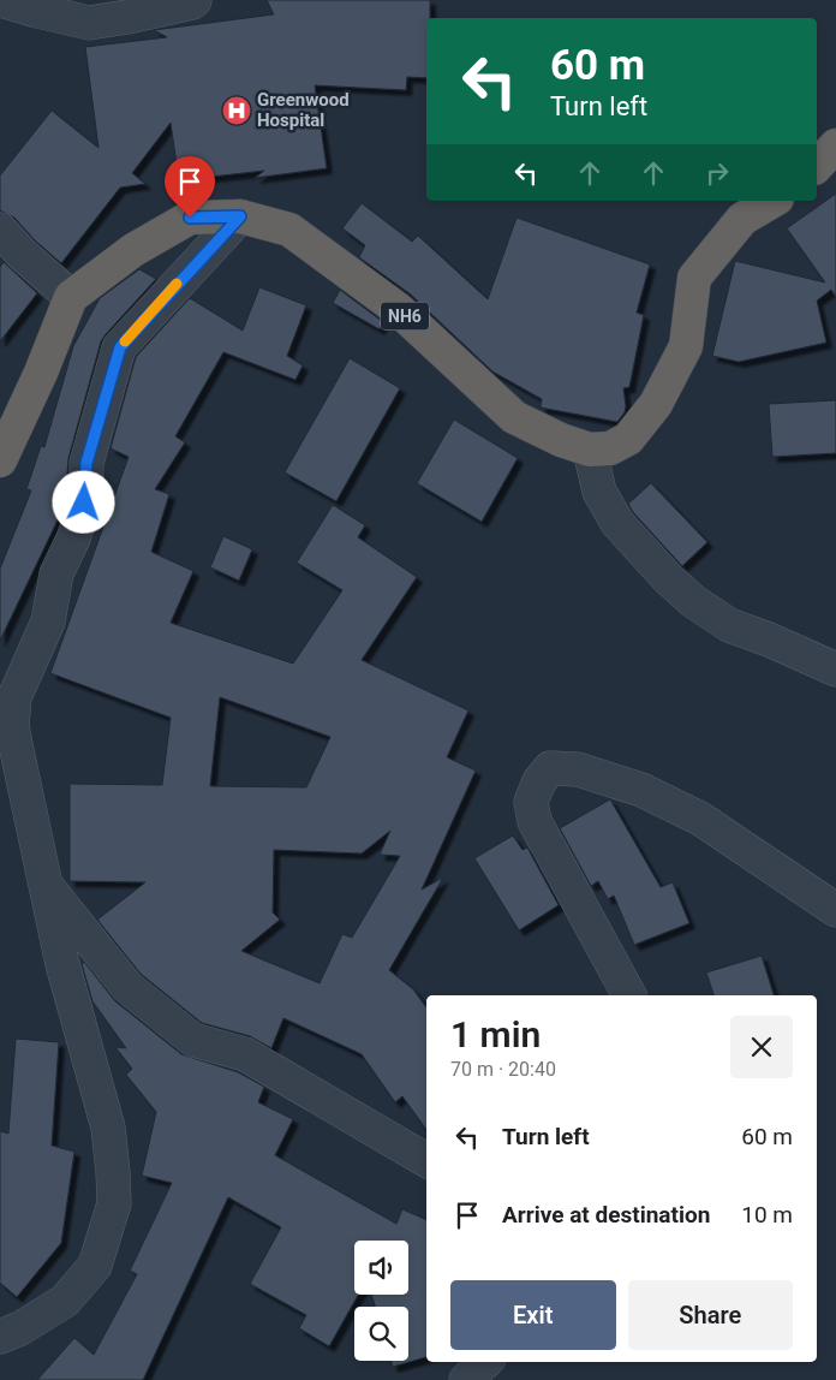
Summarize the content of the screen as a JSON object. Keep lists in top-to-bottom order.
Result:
{
  "streets": {
    "highway": ["NH6"]
  },
  "places": {
    "hospital": ["Greenwood Hospital"]
  },
  "page": {
    "turn": ["60 m", "Turn left"],
    "heading": ["1 min", "70 m · 20:40"],
    "list": [
      {
        "name": "Turn left",
        "value": "60 m"
      },
      {
        "name": "Arrive at destination",
        "value": "10 m"
      }
    ],
    "buttons": ["Exit", "Share"]
  }
}
